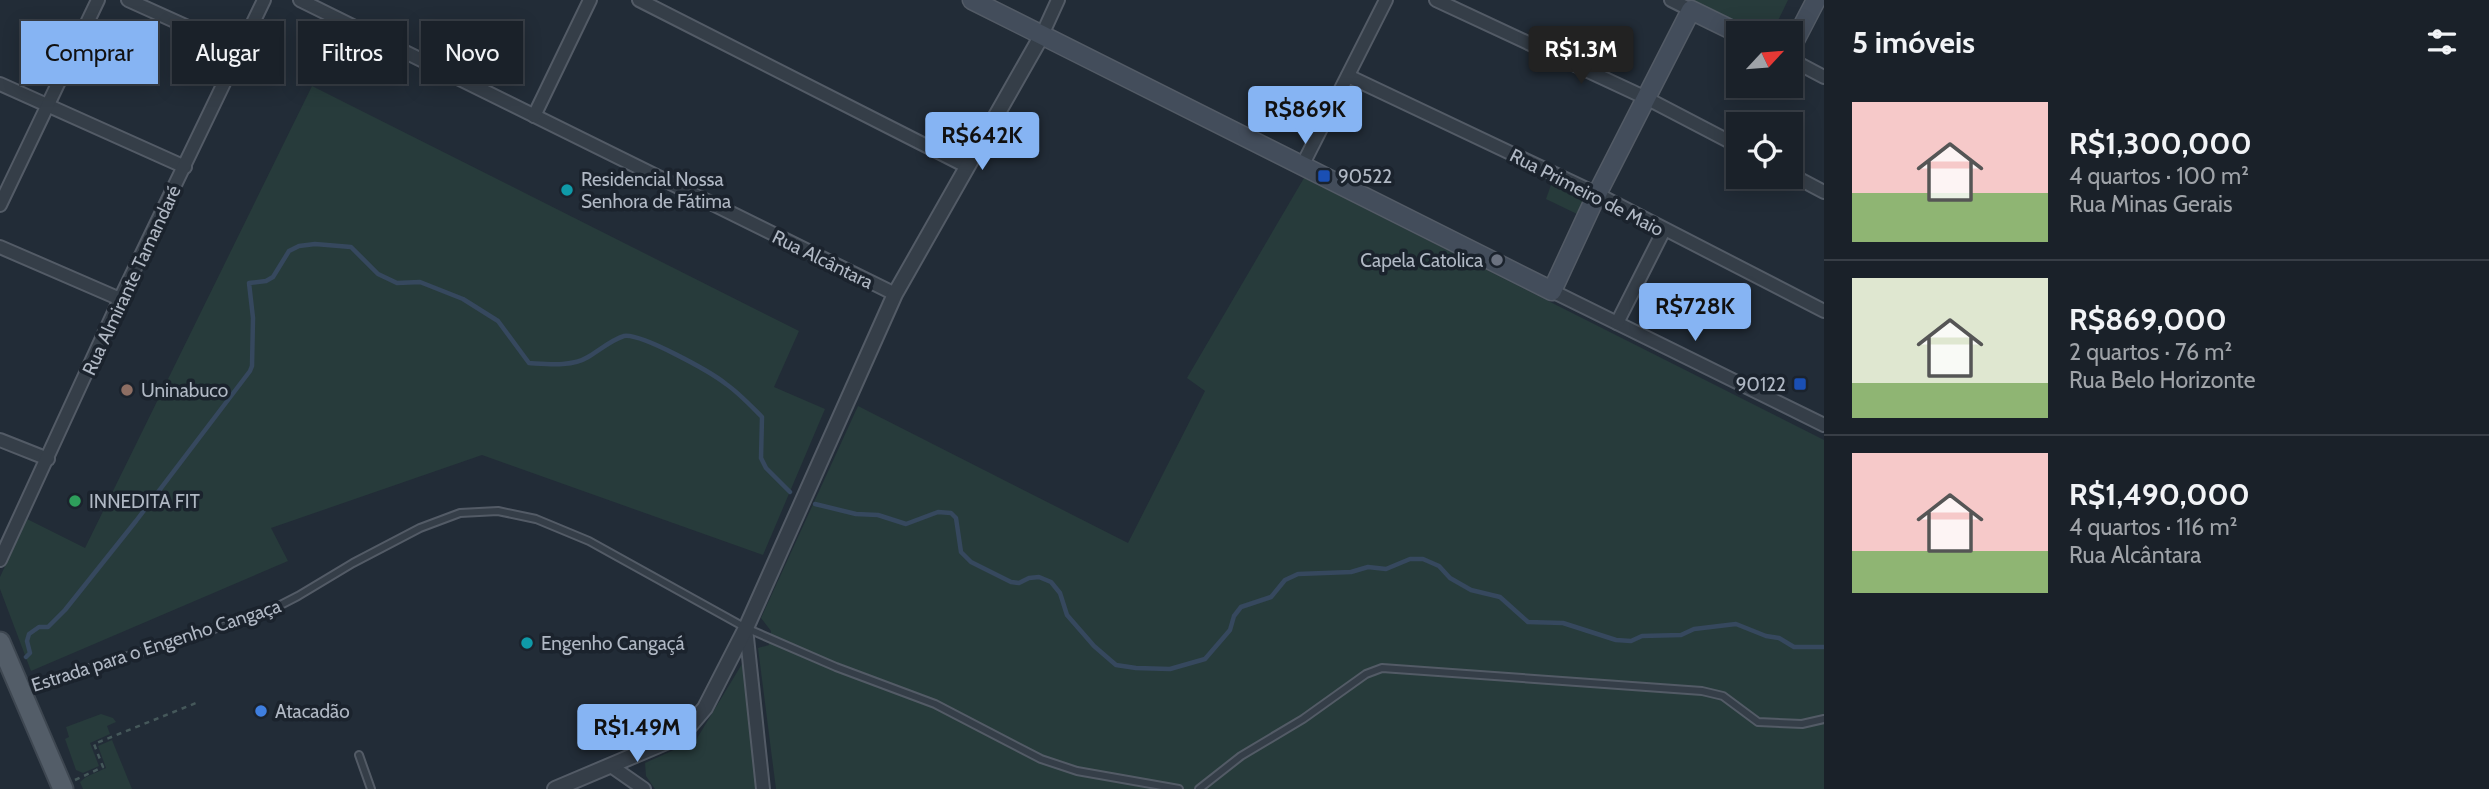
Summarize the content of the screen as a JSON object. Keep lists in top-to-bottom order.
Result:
{
  "streets": {
    "street": ["Rua Primeiro de Maio", "Rua Alcântara", "Rua Almirante Tamandaré"],
    "lane": ["Estrada para o Engenho Cangaça"]
  },
  "crossings": [
    ["Rua Alcântara", "Estrada para o Engenho Cangaça"]
  ],
  "places": {
    "transit": ["90522", "90122"],
    "other": [
      "Residencial Nossa Senhora de Fátima",
      "Capela Catolica",
      "Uninabuco",
      "INNEDITA FIT",
      "Engenho Cangaçá",
      "Atacadão"
    ]
  },
  "north": "top right",
  "page": {
    "heading": "5 imóveis",
    "chip": [
      "Comprar",
      "Alugar",
      "Filtros",
      "Novo"
    ],
    "price": [
      "R$1.3M",
      "R$869K",
      "R$642K",
      "R$728K",
      "R$1.49M"
    ],
    "list": [
      {
        "name": "R$1,300,000",
        "note": "4 quartos · 100 m² · Rua Minas Gerais"
      },
      {
        "name": "R$869,000",
        "note": "2 quartos · 76 m² · Rua Belo Horizonte"
      },
      {
        "name": "R$1,490,000",
        "note": "4 quartos · 116 m² · Rua Alcântara"
      }
    ]
  }
}
